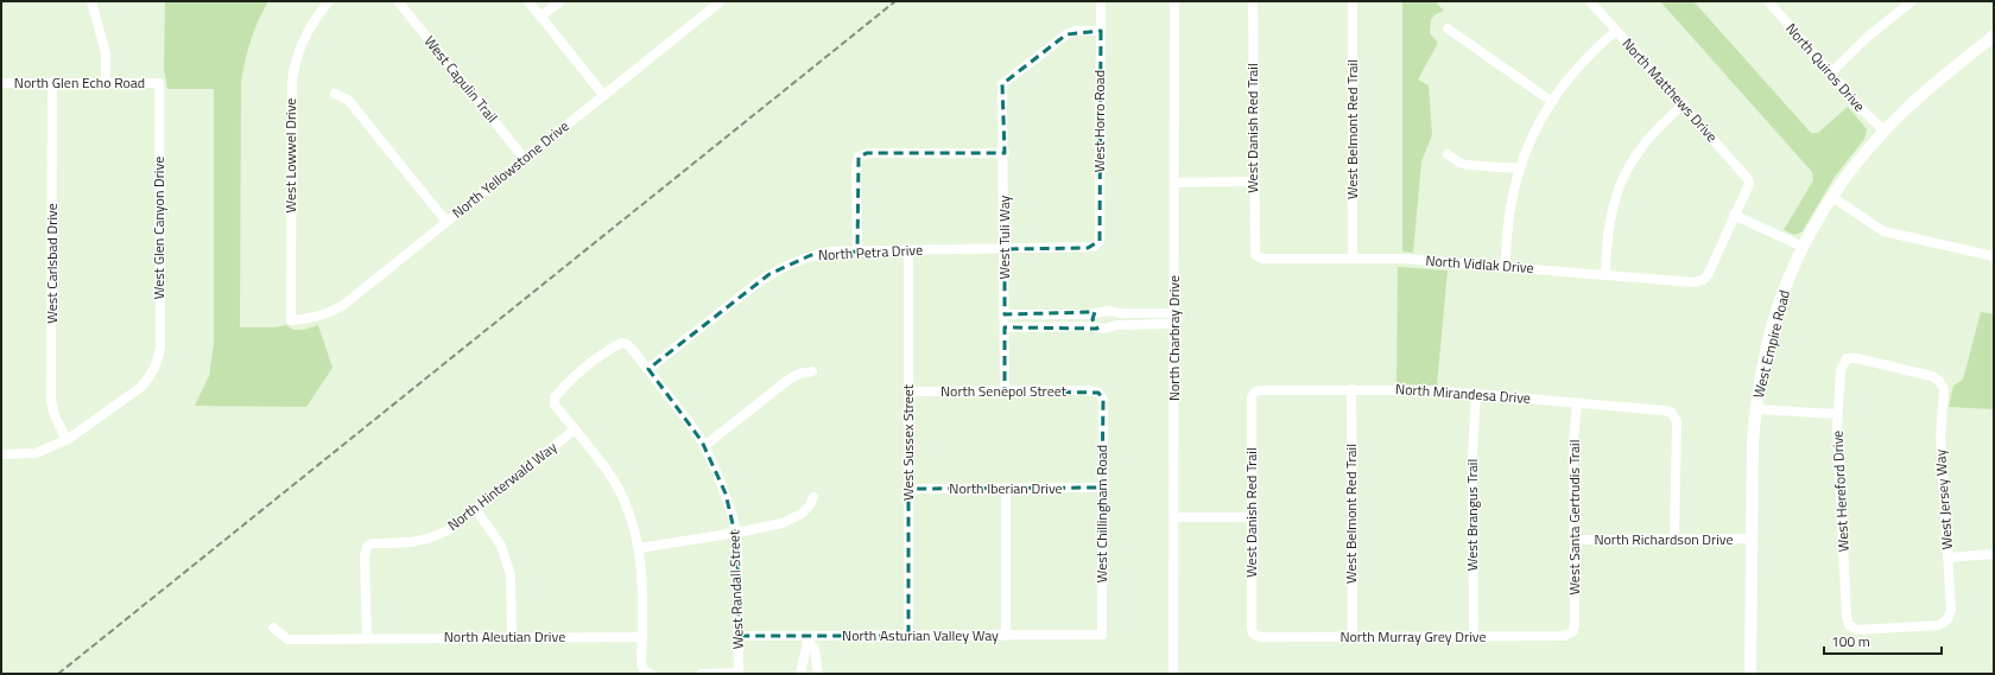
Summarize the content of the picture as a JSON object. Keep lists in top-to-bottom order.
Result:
{
  "streets": {
    "street": [
      "North Quiros Drive",
      "West Capulin Trail",
      "North Glen Echo Road",
      "North Matthews Drive",
      "West Horro Road",
      "West Danish Red Trail",
      "West Belmont Red Trail",
      "West Lowwel Drive",
      "North Yellowstone Drive",
      "West Glen Canyon Drive",
      "West Tuli Way",
      "North Petra Drive",
      "West Carlsbad Drive",
      "North Vidlak Drive",
      "North Charbray Drive",
      "West Empire Road",
      "North Senepol Street",
      "North Mirandesa Drive",
      "West Sussex Street",
      "North Hinterwald Way",
      "North Iberian Drive",
      "West Hereford Drive",
      "West Jersey Way",
      "West Chillingham Road",
      "West Brangus Trail",
      "West Santa Gertrudis Trail",
      "North Richardson Drive",
      "West Randall Street",
      "North Asturian Valley Way",
      "North Aleutian Drive",
      "North Murray Grey Drive"
    ]
  },
  "crossings": [
    ["North Quiros Drive", "West Empire Road"],
    ["West Capulin Trail", "North Yellowstone Drive"],
    ["North Glen Echo Road", "West Glen Canyon Drive"],
    ["North Glen Echo Road", "West Carlsbad Drive"],
    ["North Matthews Drive", "North Vidlak Drive"],
    ["West Horro Road", "West Tuli Way"],
    ["West Horro Road", "North Petra Drive"],
    ["West Danish Red Trail", "North Vidlak Drive"],
    ["West Danish Red Trail", "North Mirandesa Drive"],
    ["West Danish Red Trail", "North Murray Grey Drive"],
    ["West Belmont Red Trail", "North Vidlak Drive"],
    ["West Belmont Red Trail", "North Mirandesa Drive"],
    ["West Belmont Red Trail", "North Murray Grey Drive"],
    ["West Lowwel Drive", "North Yellowstone Drive"],
    ["West Glen Canyon Drive", "West Carlsbad Drive"],
    ["West Tuli Way", "North Petra Drive"],
    ["West Tuli Way", "North Senepol Street"],
    ["North Petra Drive", "West Sussex Street"],
    ["North Petra Drive", "West Randall Street"],
    ["West Empire Road", "North Richardson Drive"],
    ["North Senepol Street", "West Sussex Street"],
    ["North Senepol Street", "West Chillingham Road"],
    ["North Mirandesa Drive", "West Brangus Trail"],
    ["North Mirandesa Drive", "West Santa Gertrudis Trail"],
    ["North Mirandesa Drive", "North Richardson Drive"],
    ["West Sussex Street", "North Iberian Drive"],
    ["West Sussex Street", "North Asturian Valley Way"],
    ["North Hinterwald Way", "West Randall Street"],
    ["North Hinterwald Way", "North Aleutian Drive"],
    ["North Iberian Drive", "West Chillingham Road"],
    ["West Hereford Drive", "West Jersey Way"],
    ["West Chillingham Road", "North Asturian Valley Way"],
    ["West Brangus Trail", "North Murray Grey Drive"],
    ["West Santa Gertrudis Trail", "North Richardson Drive"],
    ["West Santa Gertrudis Trail", "North Murray Grey Drive"],
    ["West Randall Street", "North Asturian Valley Way"]
  ],
  "scale_bar": "100 m"
}
